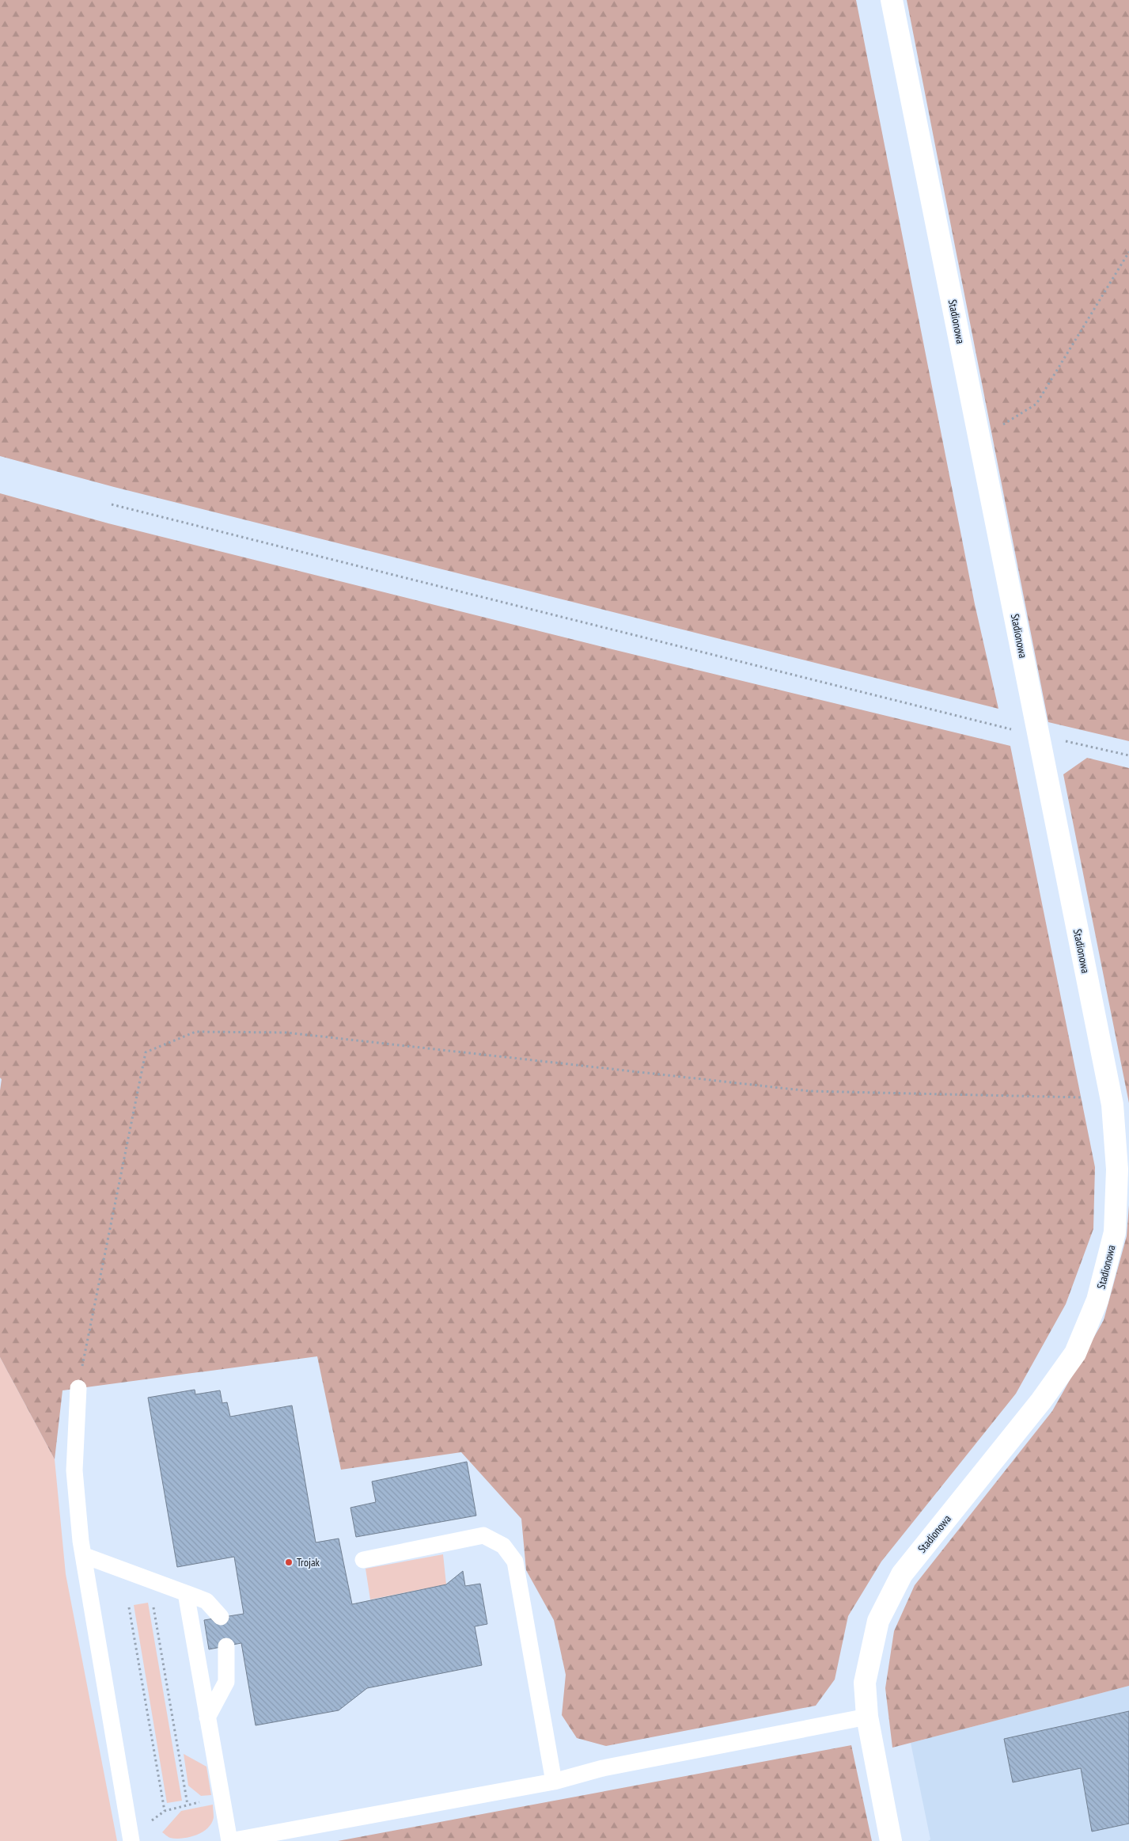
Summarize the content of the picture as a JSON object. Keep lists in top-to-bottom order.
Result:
{
  "streets": {
    "street": ["Stadionowa"]
  },
  "places": ["Trojak"]
}
